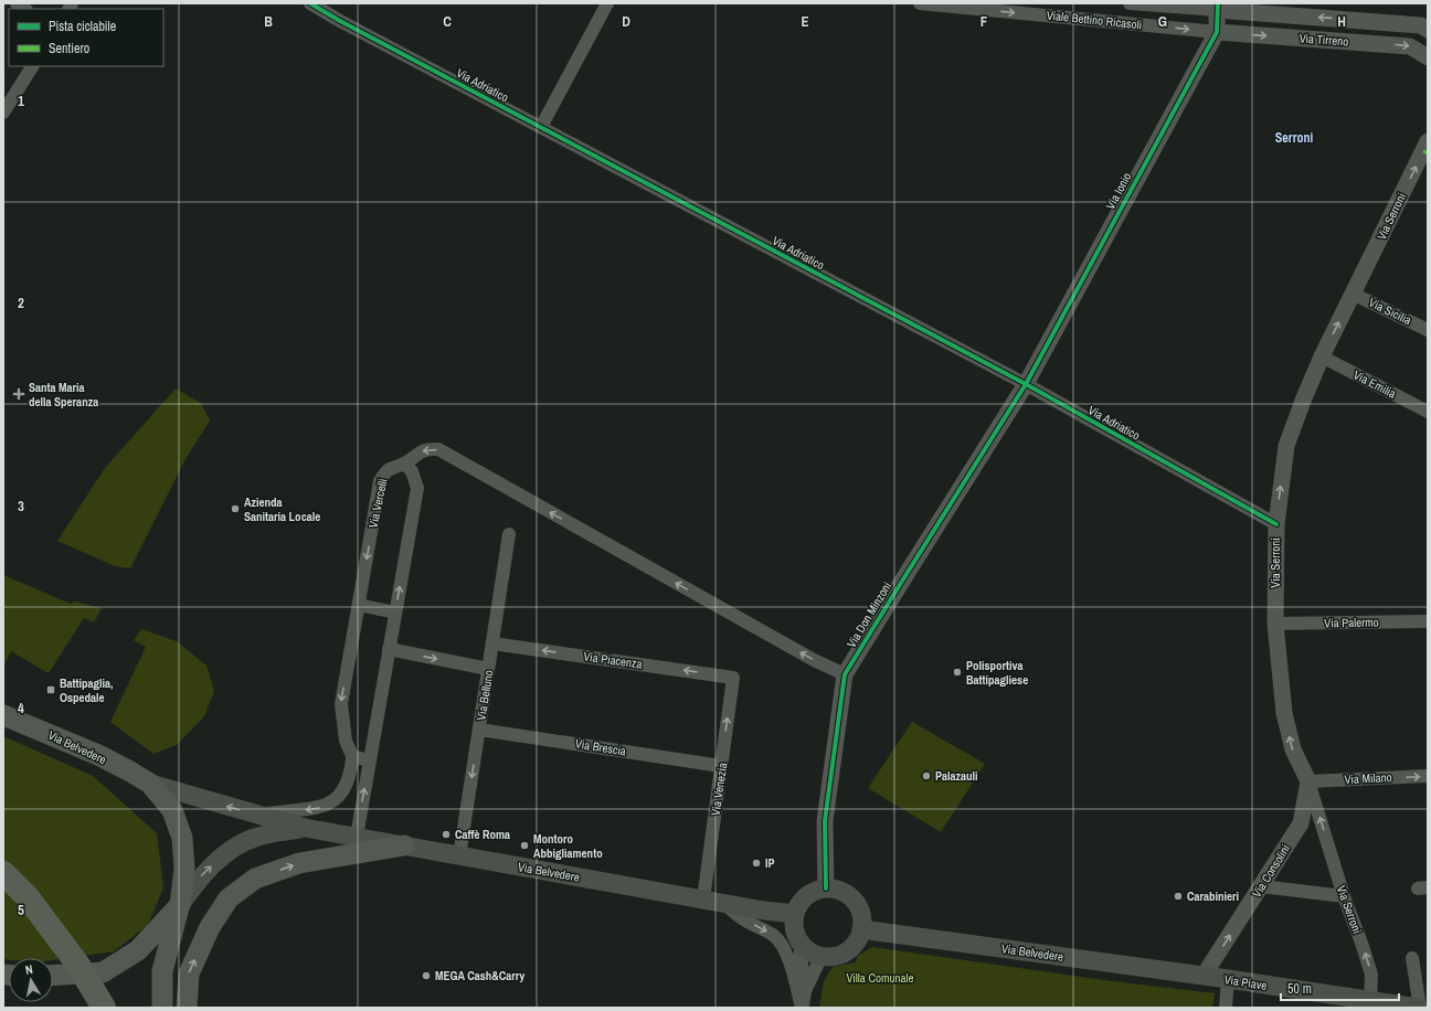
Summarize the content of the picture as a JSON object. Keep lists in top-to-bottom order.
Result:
{
  "streets": {
    "main road": ["Via Belvedere", "Via Piave"],
    "street": [
      "Viale Bettino Ricasoli",
      "Via Tirreno",
      "Via Adriatico",
      "Via Ionio",
      "Via Serroni",
      "Via Sicilia",
      "Via Emilia",
      "Via Vercelli",
      "Via Don Minzoni",
      "Via Palermo",
      "Via Piacenza",
      "Via Belluno",
      "Via Brescia",
      "Via Milano",
      "Via Venezia",
      "Via Consolini"
    ]
  },
  "crossings": [
    ["Viale Bettino Ricasoli", "Via Tirreno"],
    ["Viale Bettino Ricasoli", "Via Ionio"],
    ["Via Tirreno", "Via Ionio"],
    ["Via Adriatico", "Via Ionio"],
    ["Via Adriatico", "Via Serroni"],
    ["Via Adriatico", "Via Don Minzoni"],
    ["Via Ionio", "Via Don Minzoni"],
    ["Via Serroni", "Via Sicilia"],
    ["Via Serroni", "Via Emilia"],
    ["Via Serroni", "Via Palermo"],
    ["Via Serroni", "Via Milano"],
    ["Via Serroni", "Via Consolini"],
    ["Via Serroni", "Via Piave"],
    ["Via Vercelli", "Via Don Minzoni"],
    ["Via Don Minzoni", "Via Belvedere"],
    ["Via Piacenza", "Via Belluno"],
    ["Via Piacenza", "Via Venezia"],
    ["Via Belluno", "Via Belvedere"],
    ["Via Belluno", "Via Brescia"],
    ["Via Belvedere", "Via Venezia"],
    ["Via Belvedere", "Via Consolini"],
    ["Via Belvedere", "Via Piave"],
    ["Via Brescia", "Via Venezia"],
    ["Via Milano", "Via Consolini"],
    ["Via Consolini", "Via Piave"]
  ],
  "one_way": [
    "Viale Bettino Ricasoli",
    "Via Serroni",
    "Via Piacenza",
    "Via Milano",
    "Via Venezia",
    "Via Consolini"
  ],
  "districts": ["Serroni"],
  "parks": ["Villa Comunale"],
  "places": {
    "health": ["Santa Maria della Speranza"],
    "other": [
      "Azienda Sanitaria Locale",
      "Polisportiva Battipagliese",
      "Palazauli",
      "Caffè Roma",
      "Montoro Abbigliamento",
      "IP",
      "Carabinieri",
      "MEGA Cash&Carry"
    ],
    "transit": ["Battipaglia, Ospedale"]
  },
  "legend": ["Pista ciclabile", "Sentiero"],
  "scale_bar": "50 m",
  "north": "top",
  "grid": {
    "columns": [
      "B",
      "C",
      "D",
      "E",
      "F",
      "G",
      "H"
    ],
    "rows": [
      "1",
      "2",
      "3",
      "4",
      "5"
    ]
  }
}
